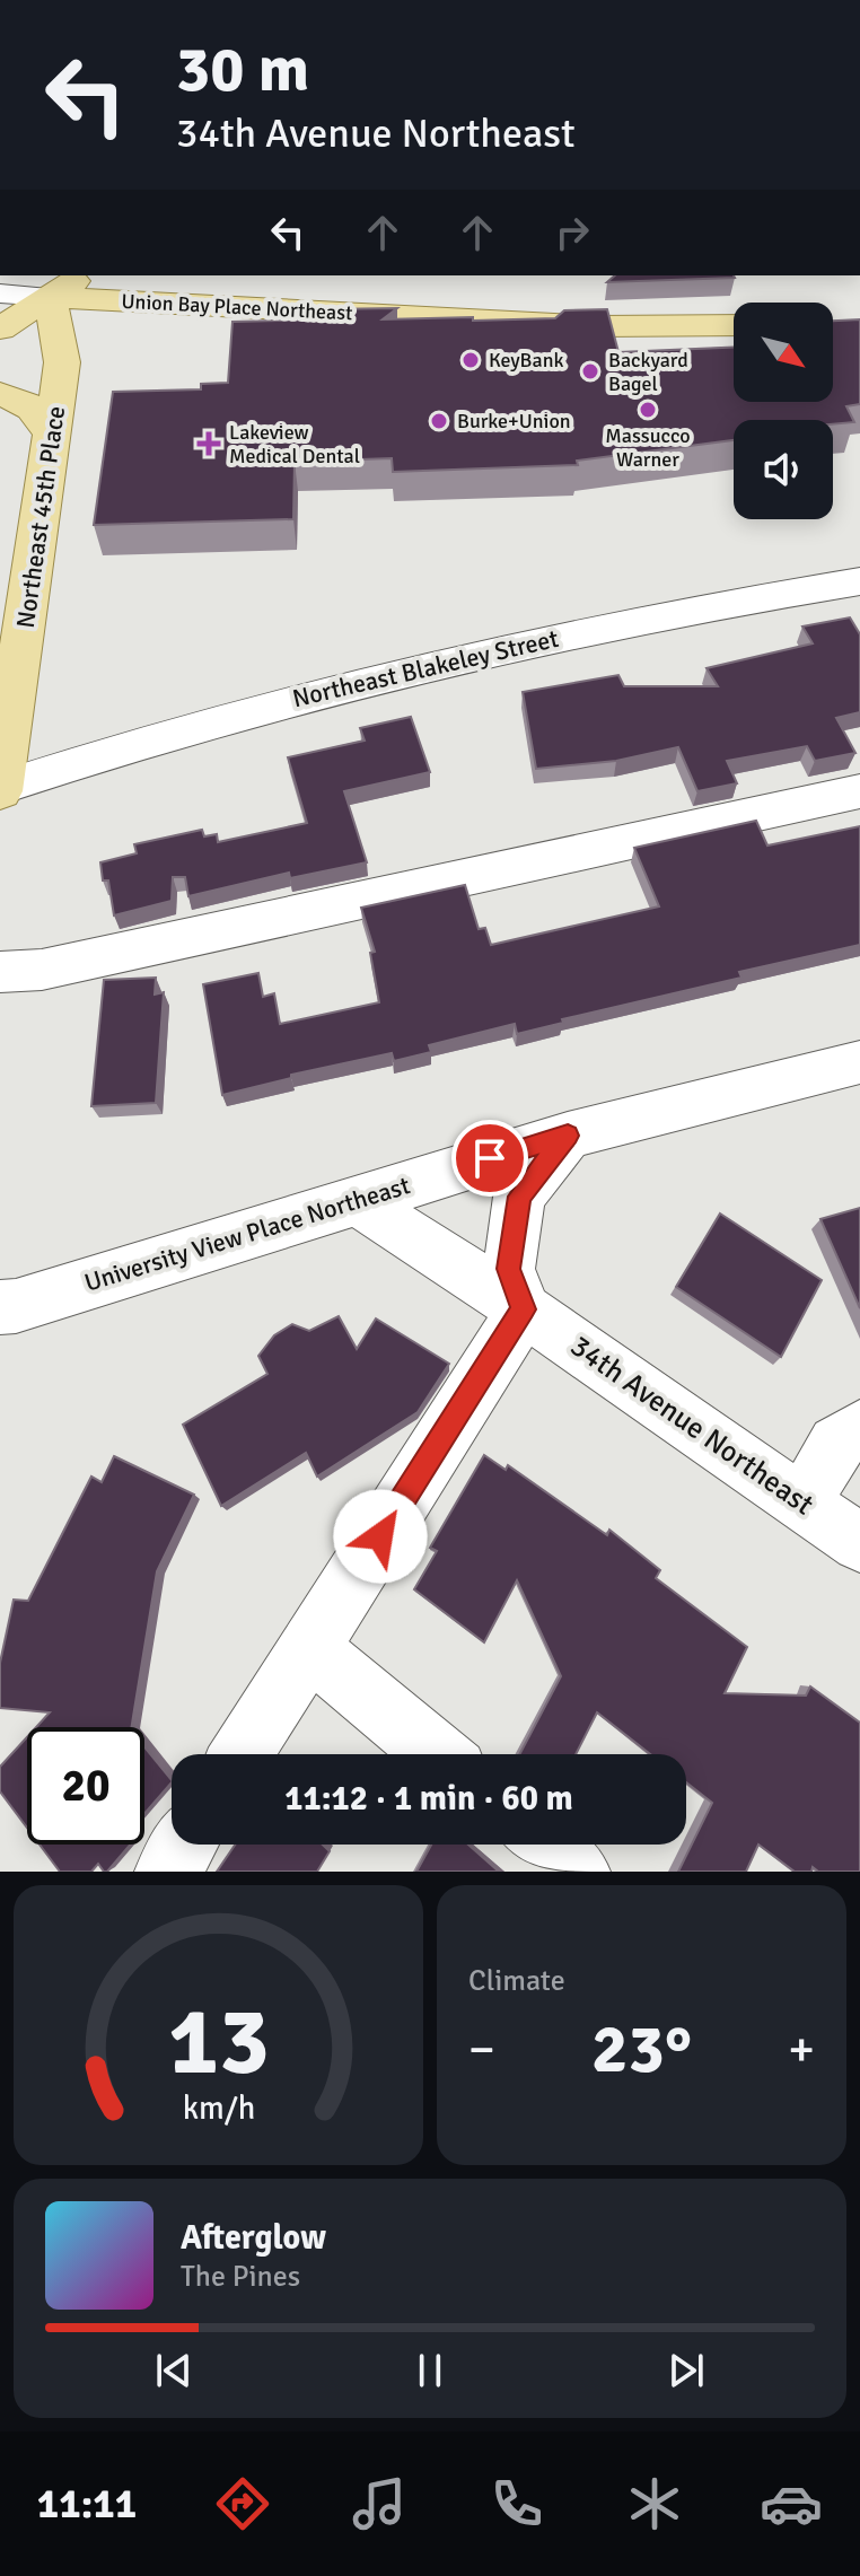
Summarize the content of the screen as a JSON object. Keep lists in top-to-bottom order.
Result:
{
  "streets": {
    "main road": ["Union Bay Place Northeast", "Northeast 45th Place"],
    "street": ["Northeast Blakeley Street", "University View Place Northeast", "34th Avenue Northeast"]
  },
  "crossings": [
    ["Union Bay Place Northeast", "Northeast 45th Place"],
    ["Northeast 45th Place", "Northeast Blakeley Street"],
    ["University View Place Northeast", "34th Avenue Northeast"]
  ],
  "places": {
    "other": [
      "KeyBank",
      "Backyard Bagel",
      "Massucco Warner",
      "Burke+Union"
    ],
    "health": ["Lakeview Medical Dental"]
  },
  "north": "bottom right",
  "page": {
    "turn": ["30 m", "34th Avenue Northeast"],
    "limit": "20",
    "trip": "11:12 · 1 min · 60 m",
    "tile": "Climate",
    "heat": ["−", "23°", "+"],
    "song": ["Afterglow", "The Pines"],
    "tabs": "11:11",
    "gauge": ["13", "km/h"]
  }
}
